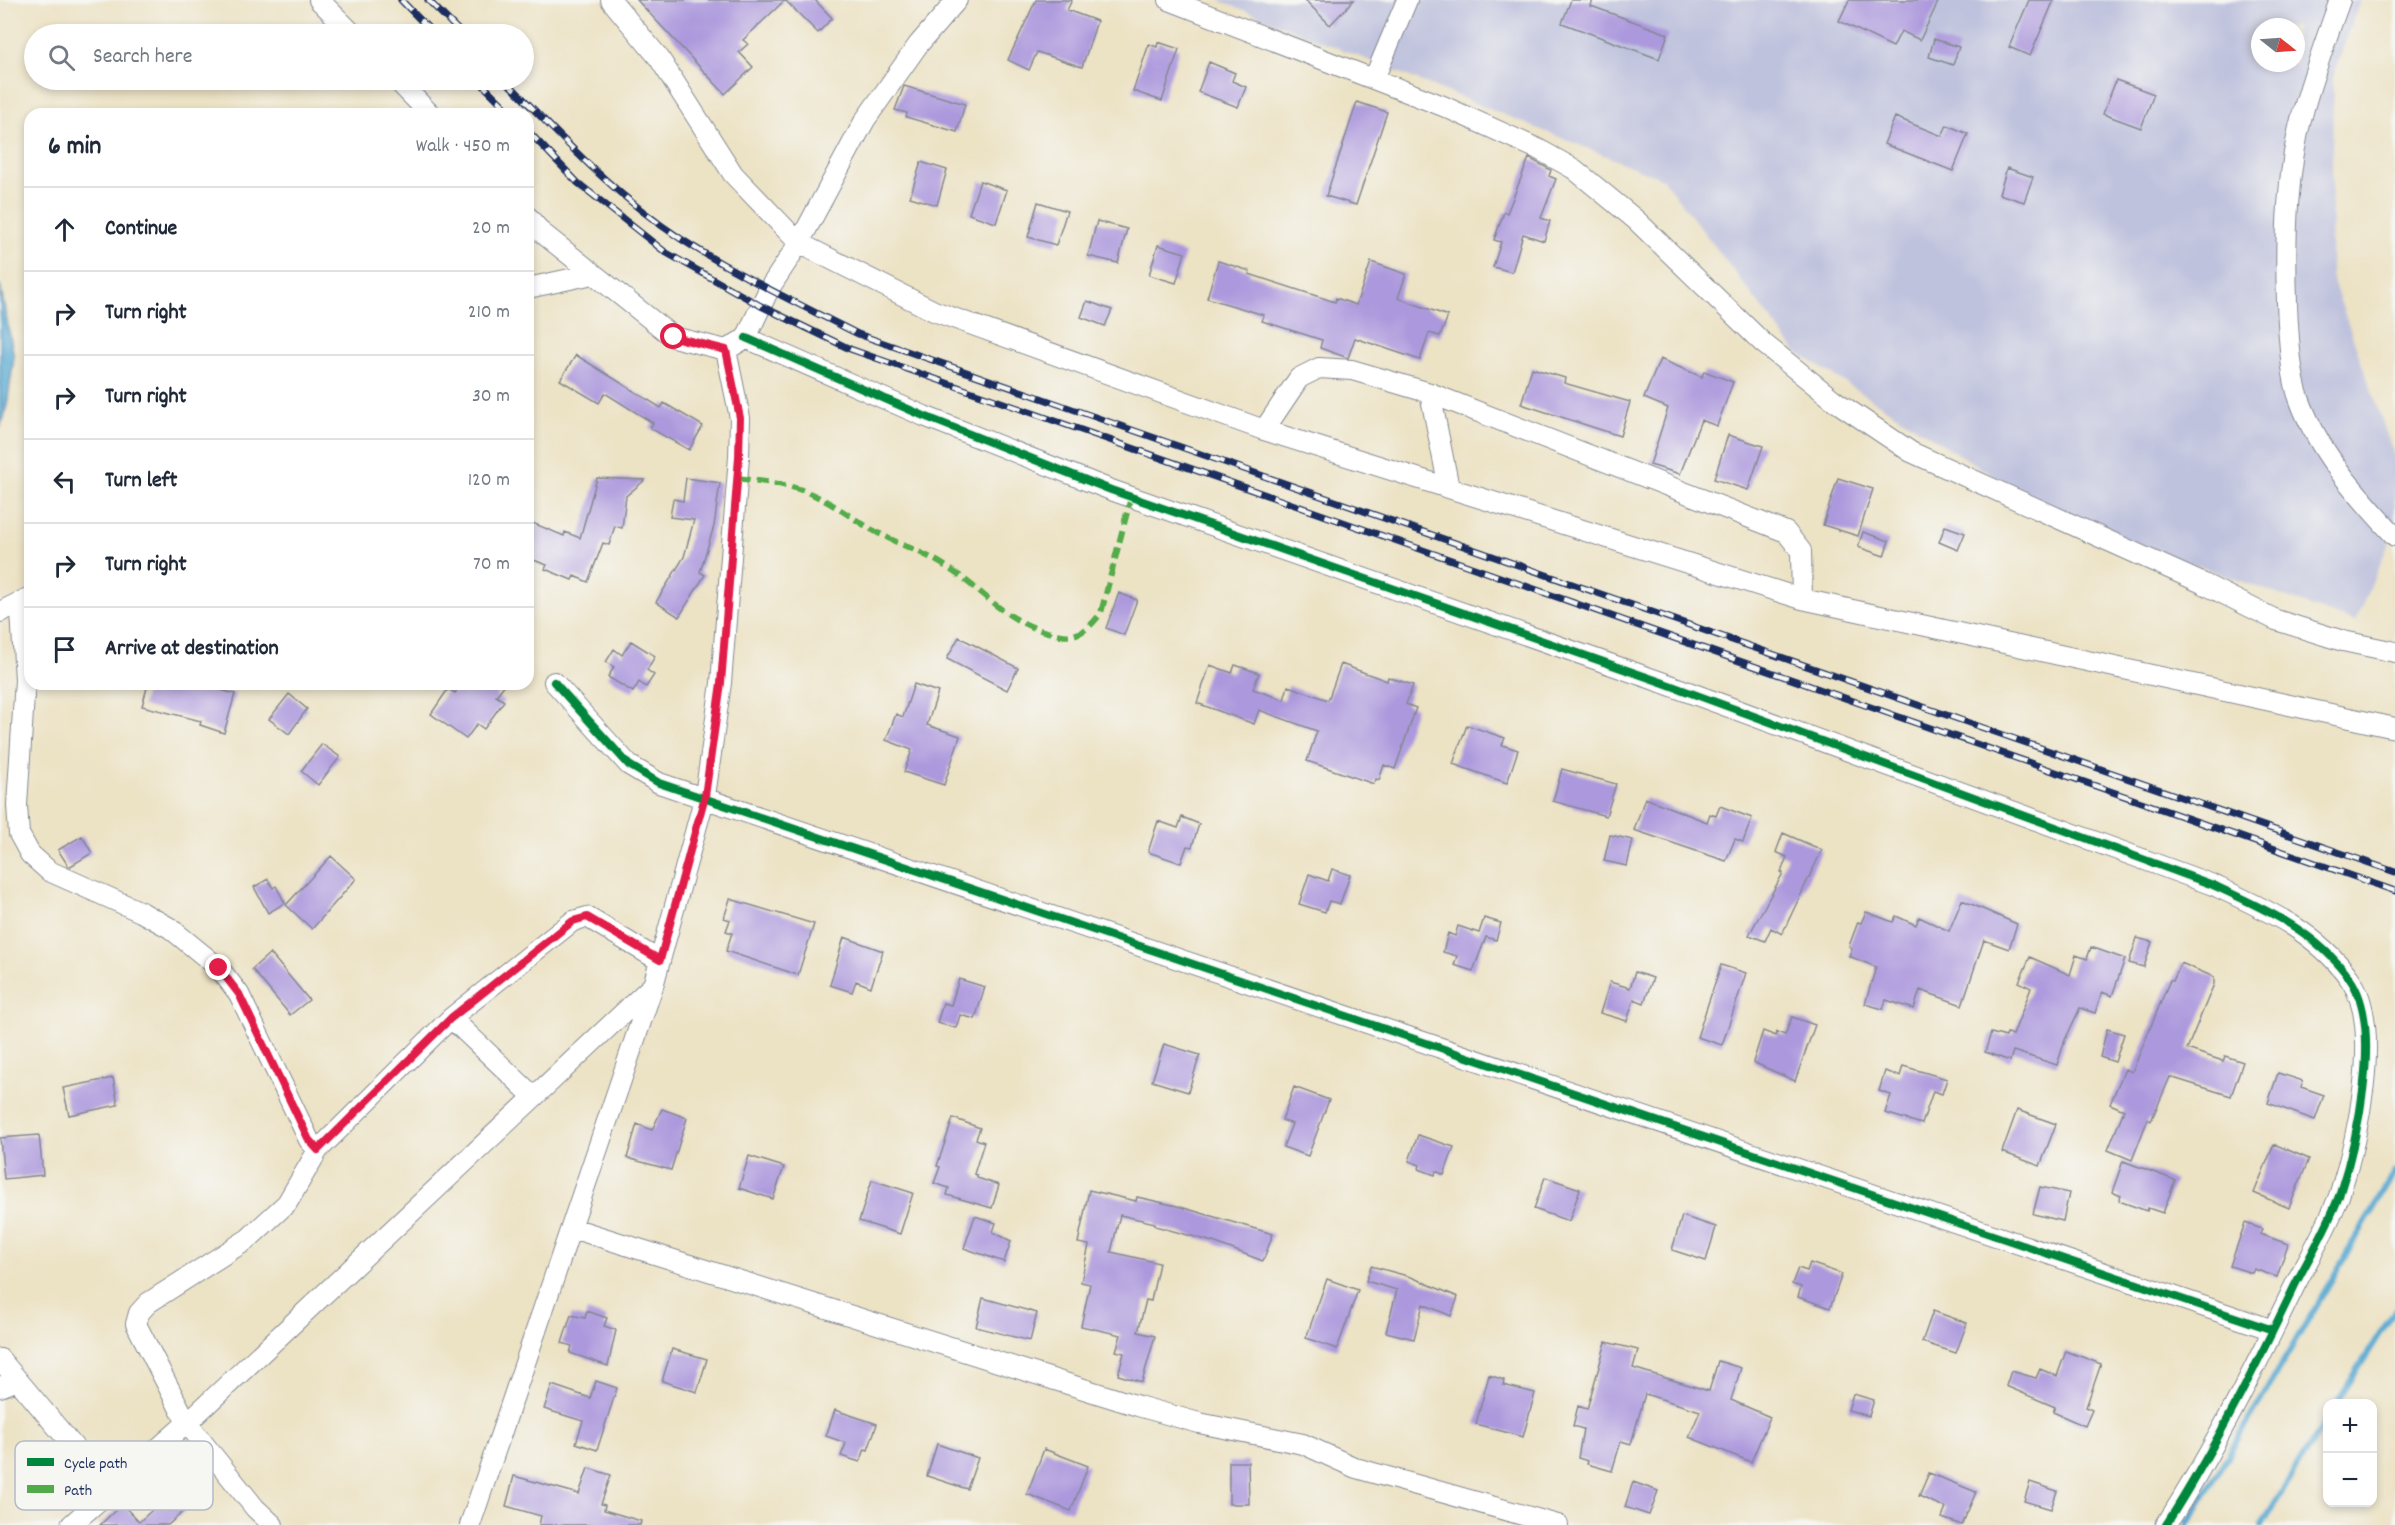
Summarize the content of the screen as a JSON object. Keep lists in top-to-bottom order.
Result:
{
  "legend": ["Cycle path", "Path"],
  "north": "right",
  "page": {
    "search": "Search here",
    "heading": ["6 min", "Walk · 450 m"],
    "list": [
      ["Continue", "20 m"],
      ["Turn right", "210 m"],
      ["Turn right", "30 m"],
      ["Turn left", "120 m"],
      ["Turn right", "70 m"],
      "Arrive at destination"
    ],
    "map_buttons": ["+", "−"]
  }
}
